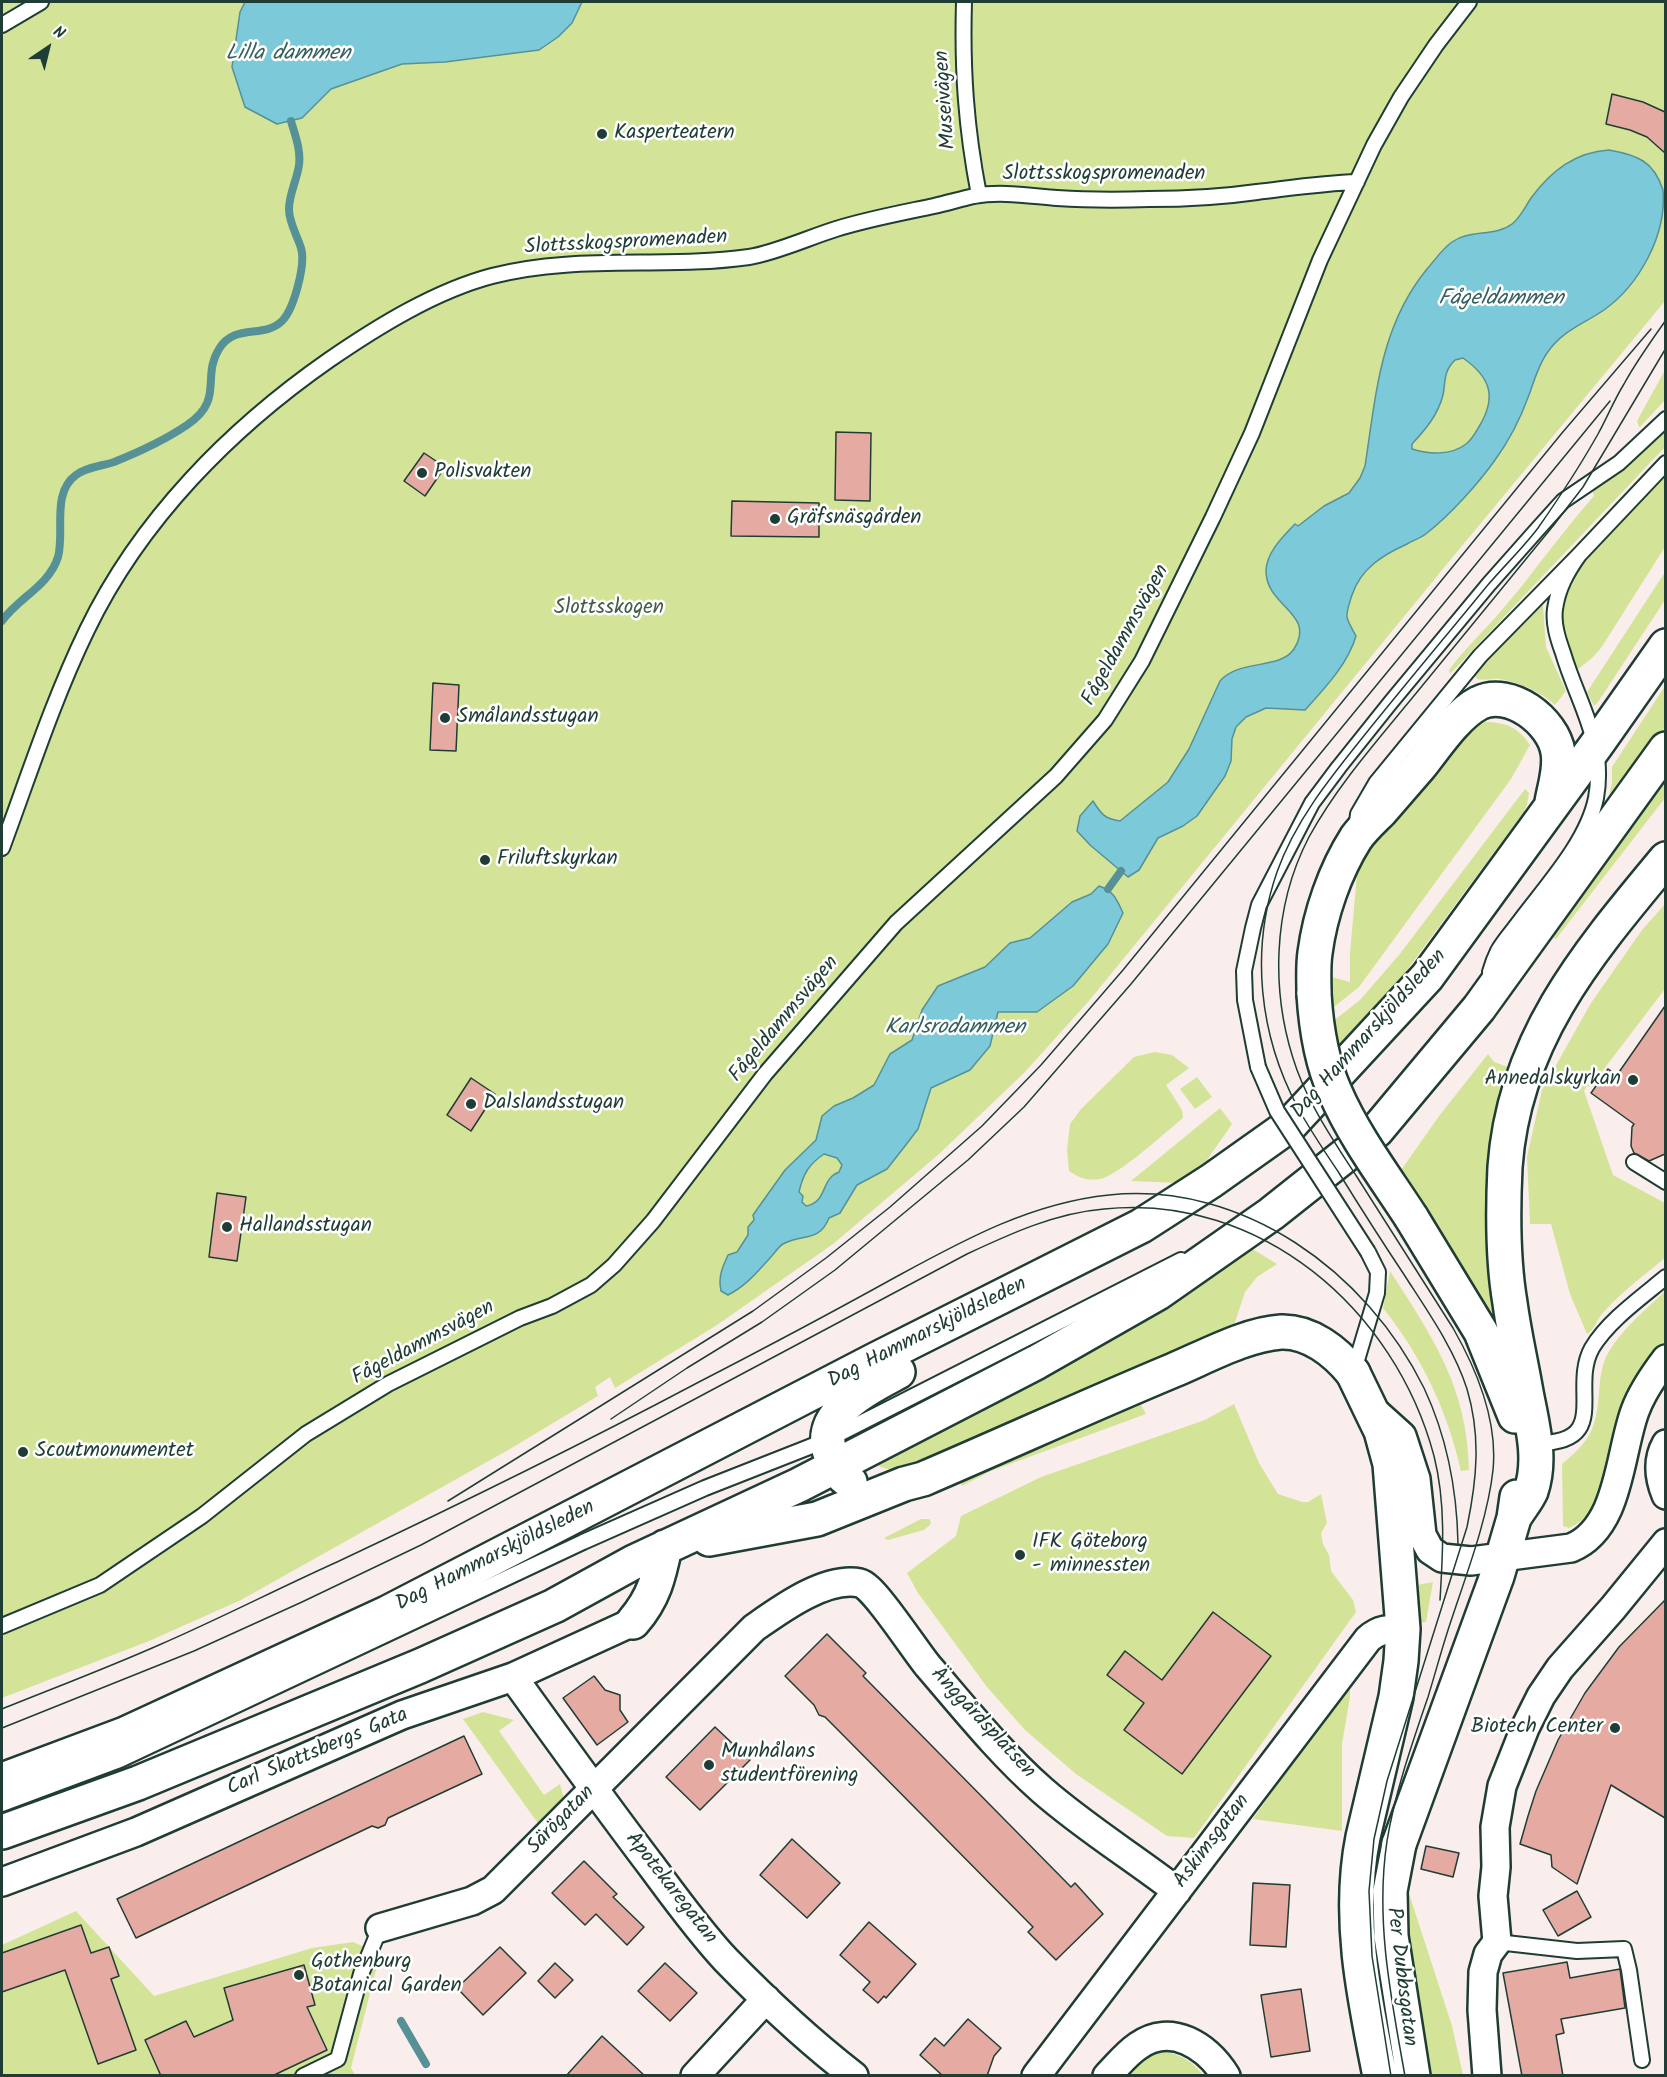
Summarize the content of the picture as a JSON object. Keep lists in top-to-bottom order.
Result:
{
  "streets": {
    "main road": ["Dag Hammarskjöldsleden", "Per Dubbsgatan"],
    "street": [
      "Änggårdsplatsen",
      "Carl Skottsbergs Gata",
      "Särögatan",
      "Askimsgatan",
      "Apotekaregatan"
    ],
    "lane": ["Museivägen", "Slottsskogspromenaden", "Fågeldammsvägen"]
  },
  "crossings": [
    ["Museivägen", "Slottsskogspromenaden"],
    ["Slottsskogspromenaden", "Fågeldammsvägen"],
    ["Änggårdsplatsen", "Särögatan"],
    ["Änggårdsplatsen", "Askimsgatan"],
    ["Carl Skottsbergs Gata", "Apotekaregatan"],
    ["Särögatan", "Apotekaregatan"],
    ["Askimsgatan", "Per Dubbsgatan"]
  ],
  "water": ["Lilla dammen", "Fågeldammen", "Karlsrodammen"],
  "parks": ["Slottsskogen"],
  "places": [
    "Kasperteatern",
    "Polisvakten",
    "Gräfsnäsgården",
    "Smålandsstugan",
    "Friluftskyrkan",
    "Annedalskyrkan",
    "Dalslandsstugan",
    "Hallandsstugan",
    "Scoutmonumentet",
    "IFK Göteborg - minnessten",
    "Biotech Center",
    "Munhålans studentförening",
    "Gothenburg Botanical Garden"
  ],
  "north": "top right"
}
